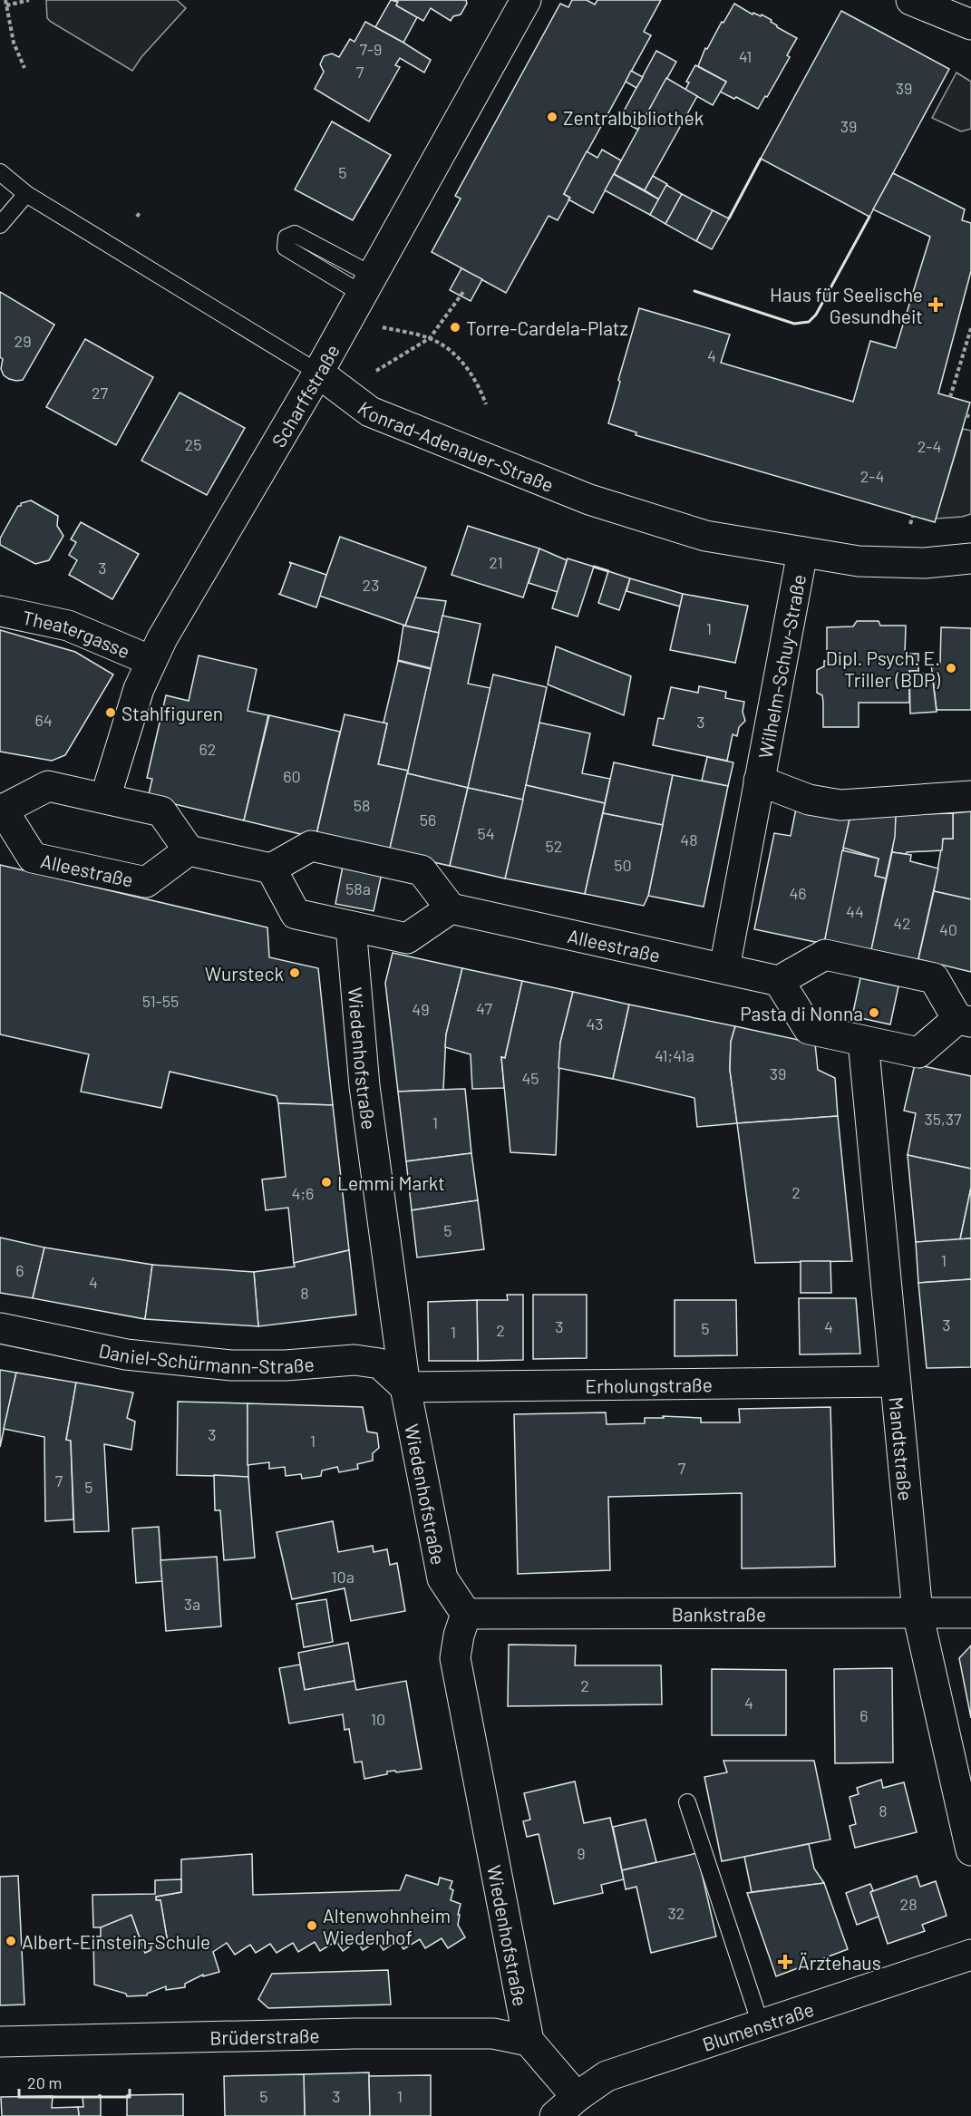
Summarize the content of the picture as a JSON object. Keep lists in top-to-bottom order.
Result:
{
  "streets": {
    "street": [
      "Scharffstraße",
      "Konrad-Adenauer-Straße",
      "Theatergasse",
      "Wilhelm-Schuy-Straße",
      "Alleestraße",
      "Wiedenhofstraße",
      "Daniel-Schürmann-Straße",
      "Erholungstraße",
      "Mandtstraße",
      "Bankstraße",
      "Blumenstraße",
      "Brüderstraße"
    ]
  },
  "crossings": [
    ["Scharffstraße", "Konrad-Adenauer-Straße"],
    ["Scharffstraße", "Theatergasse"],
    ["Scharffstraße", "Alleestraße"],
    ["Konrad-Adenauer-Straße", "Wilhelm-Schuy-Straße"],
    ["Wilhelm-Schuy-Straße", "Alleestraße"],
    ["Wiedenhofstraße", "Daniel-Schürmann-Straße"],
    ["Wiedenhofstraße", "Erholungstraße"],
    ["Wiedenhofstraße", "Bankstraße"],
    ["Wiedenhofstraße", "Blumenstraße"],
    ["Wiedenhofstraße", "Brüderstraße"],
    ["Daniel-Schürmann-Straße", "Erholungstraße"],
    ["Erholungstraße", "Mandtstraße"],
    ["Mandtstraße", "Bankstraße"]
  ],
  "places": {
    "other": [
      "Zentralbibliothek",
      "Torre-Cardela-Platz",
      "Dipl. Psych. E. Triller (BDP)",
      "Stahlfiguren",
      "Wursteck",
      "Pasta di Nonna",
      "Lemmi Markt",
      "Altenwohnheim Wiedenhof",
      "Albert-Einstein-Schule"
    ],
    "health": ["Haus für Seelische Gesundheit", "Ärztehaus"]
  },
  "house_numbers": [
    "7-9",
    "41",
    "7",
    "39",
    "39",
    "5",
    "29",
    "4",
    "27",
    "25",
    "2-4",
    "2-4",
    "21",
    "3",
    "23",
    "1",
    "64",
    "3",
    "62",
    "60",
    "58",
    "56",
    "54",
    "48",
    "52",
    "50",
    "58a",
    "46",
    "44",
    "42",
    "40",
    "51-55",
    "47",
    "49",
    "43",
    "41;41a",
    "39",
    "45",
    "35,37",
    "1",
    "2",
    "4;6",
    "5",
    "1",
    "6",
    "4",
    "8",
    "3",
    "3",
    "4",
    "5",
    "2",
    "1",
    "3",
    "1",
    "7",
    "7",
    "5",
    "10a",
    "3a",
    "2",
    "4",
    "6",
    "10",
    "8",
    "9",
    "28",
    "32",
    "5",
    "3",
    "1"
  ],
  "scale_bar": "20 m"
}
